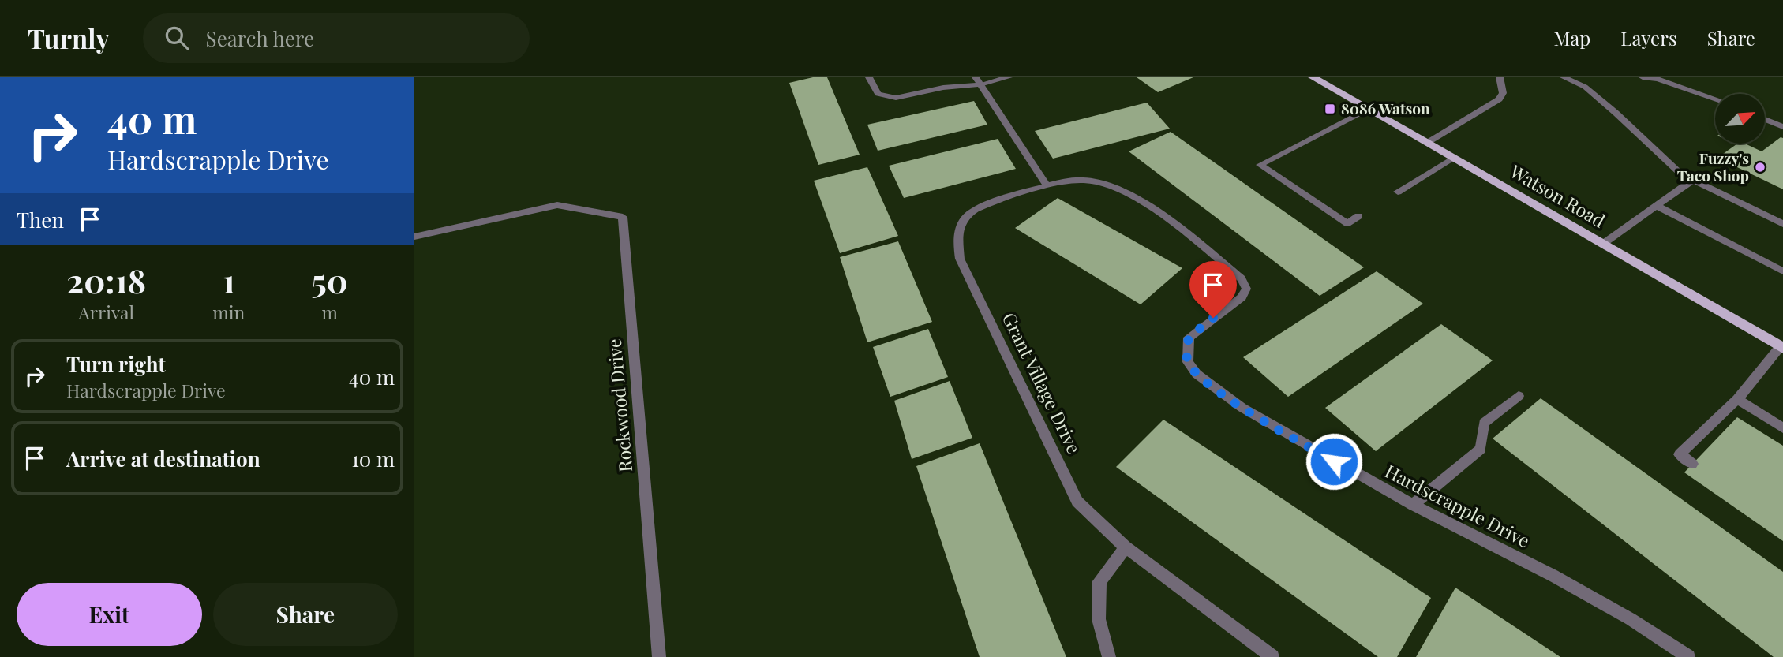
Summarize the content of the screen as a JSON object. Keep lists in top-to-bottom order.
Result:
{
  "streets": {
    "main road": ["Watson Road"],
    "street": ["Grant Village Drive", "Rockwood Drive", "Hardscrapple Drive"]
  },
  "crossings": [
    ["Grant Village Drive", "Hardscrapple Drive"]
  ],
  "places": {
    "transit": ["8086 Watson"],
    "other": ["Fuzzy's Taco Shop"]
  },
  "north": "top right",
  "page": {
    "header": "Turnly",
    "search": "Search here",
    "nav": ["Map", "Layers", "Share"],
    "turn": ["40 m", "Hardscrapple Drive"],
    "then": "Then",
    "eta": [
      "20:18",
      "Arrival",
      "1",
      "min",
      "50",
      "m"
    ],
    "list": [
      {
        "name": "Turn right",
        "note": "Hardscrapple Drive",
        "value": "40 m"
      },
      {
        "name": "Arrive at destination",
        "value": "10 m"
      }
    ],
    "buttons": ["Exit", "Share"]
  }
}
